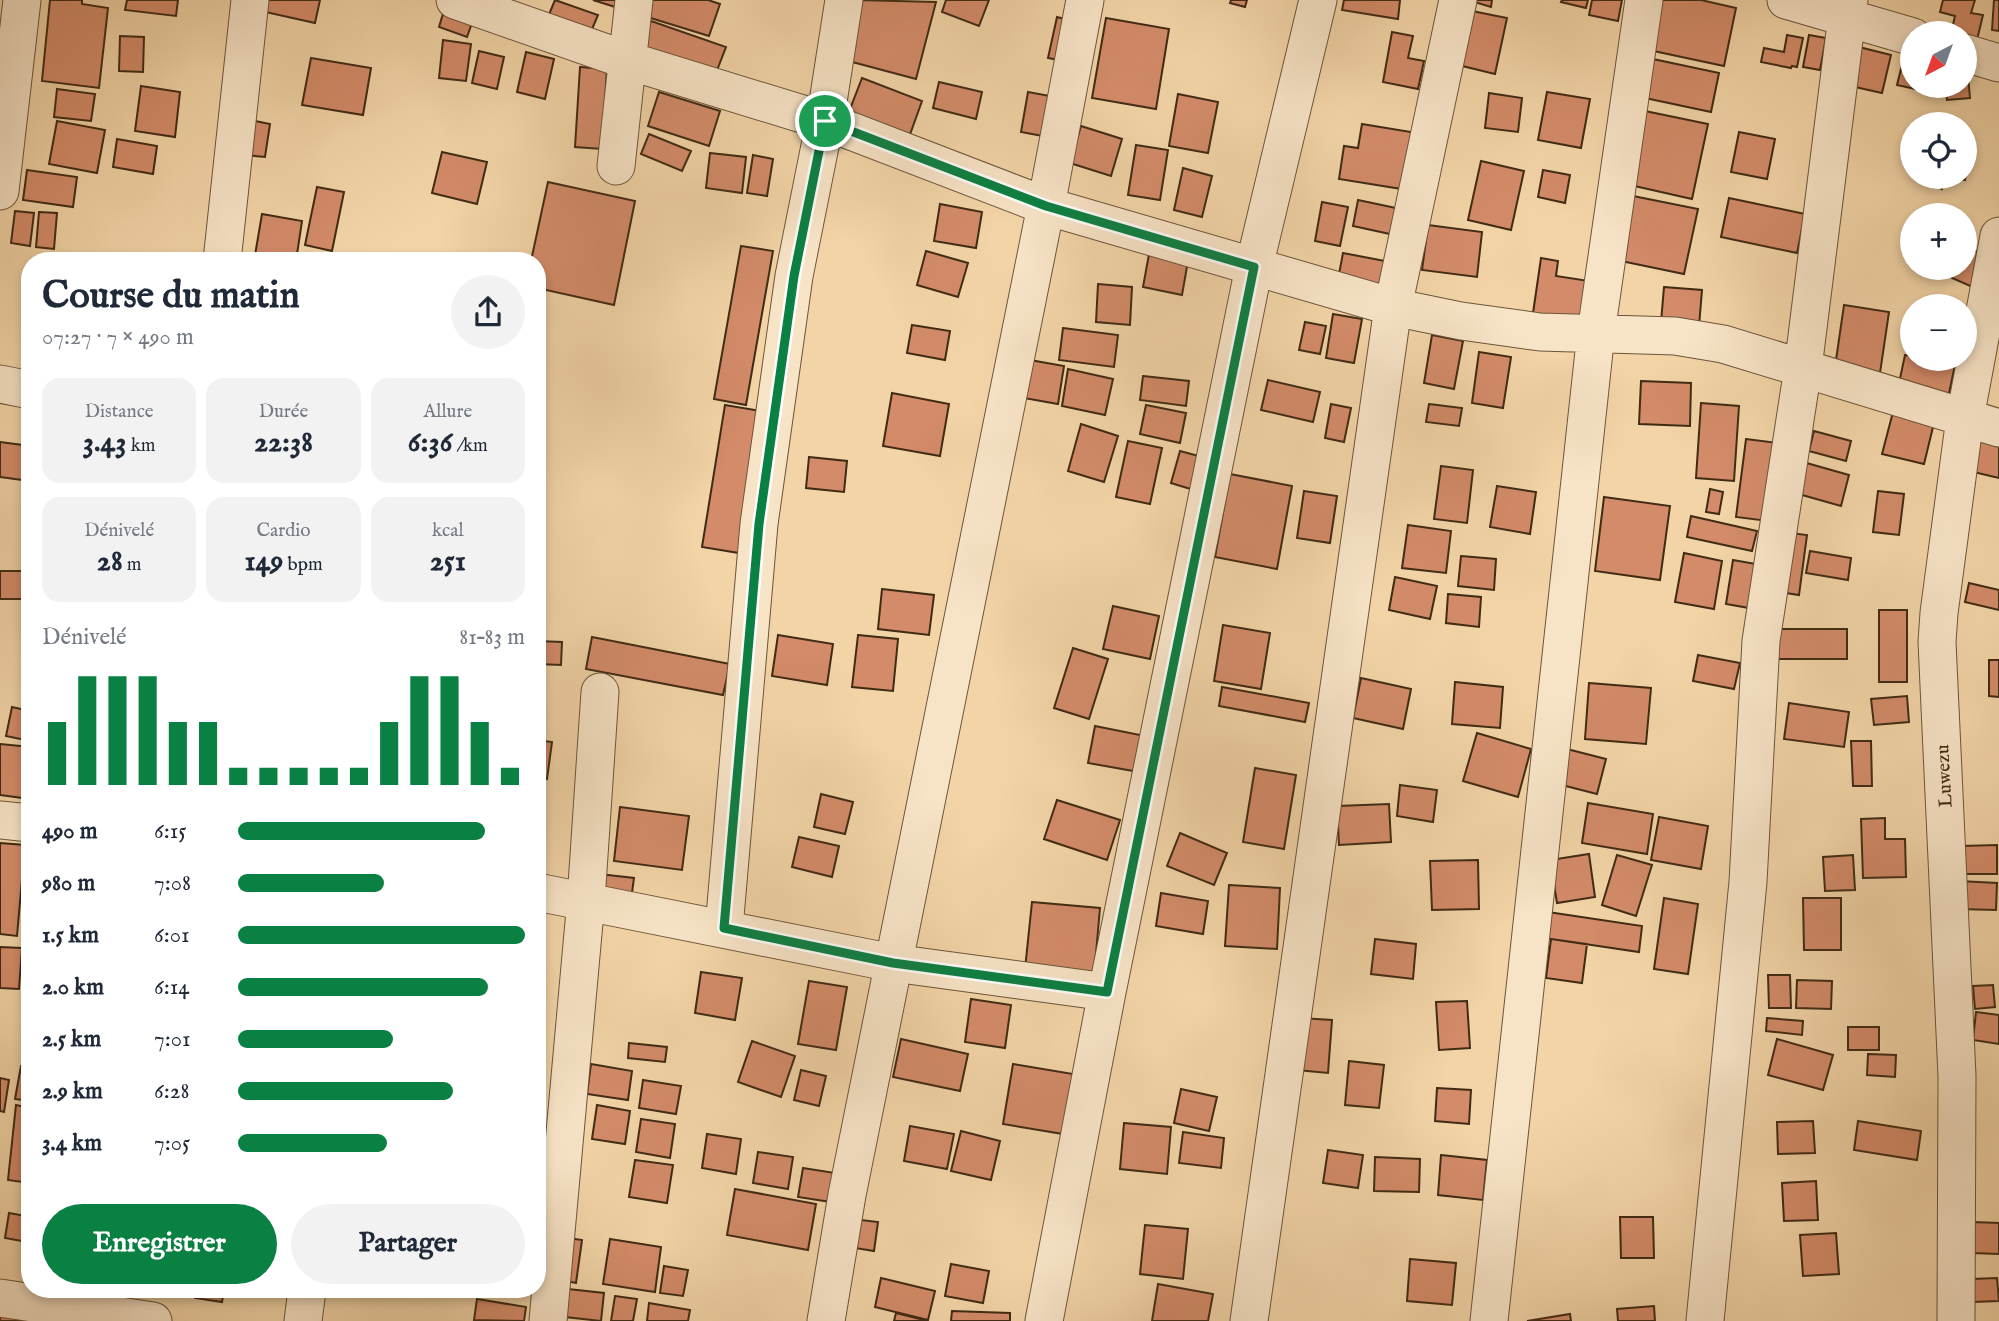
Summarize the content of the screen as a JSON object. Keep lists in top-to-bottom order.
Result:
{
  "streets": {
    "street": ["Luwezu"]
  },
  "north": "bottom left",
  "page": {
    "map_buttons": ["+", "−"],
    "heading": ["Course du matin", "07:27 · 7 × 490 m"],
    "stats": [
      ["Distance", "3.43 km"],
      ["Durée", "22:38"],
      ["Allure", "6:36 /km"],
      ["Dénivelé", "28 m"],
      ["Cardio", "149 bpm"],
      ["kcal", "251"]
    ],
    "chart": ["Dénivelé", "81–83 m"],
    "list": [
      {
        "name": "490 m",
        "note": "6:15"
      },
      {
        "name": "980 m",
        "note": "7:08"
      },
      {
        "name": "1.5 km",
        "note": "6:01"
      },
      {
        "name": "2.0 km",
        "note": "6:14"
      },
      {
        "name": "2.5 km",
        "note": "7:01"
      },
      {
        "name": "2.9 km",
        "note": "6:28"
      },
      {
        "name": "3.4 km",
        "note": "7:05"
      }
    ],
    "buttons": ["Enregistrer", "Partager"]
  }
}
